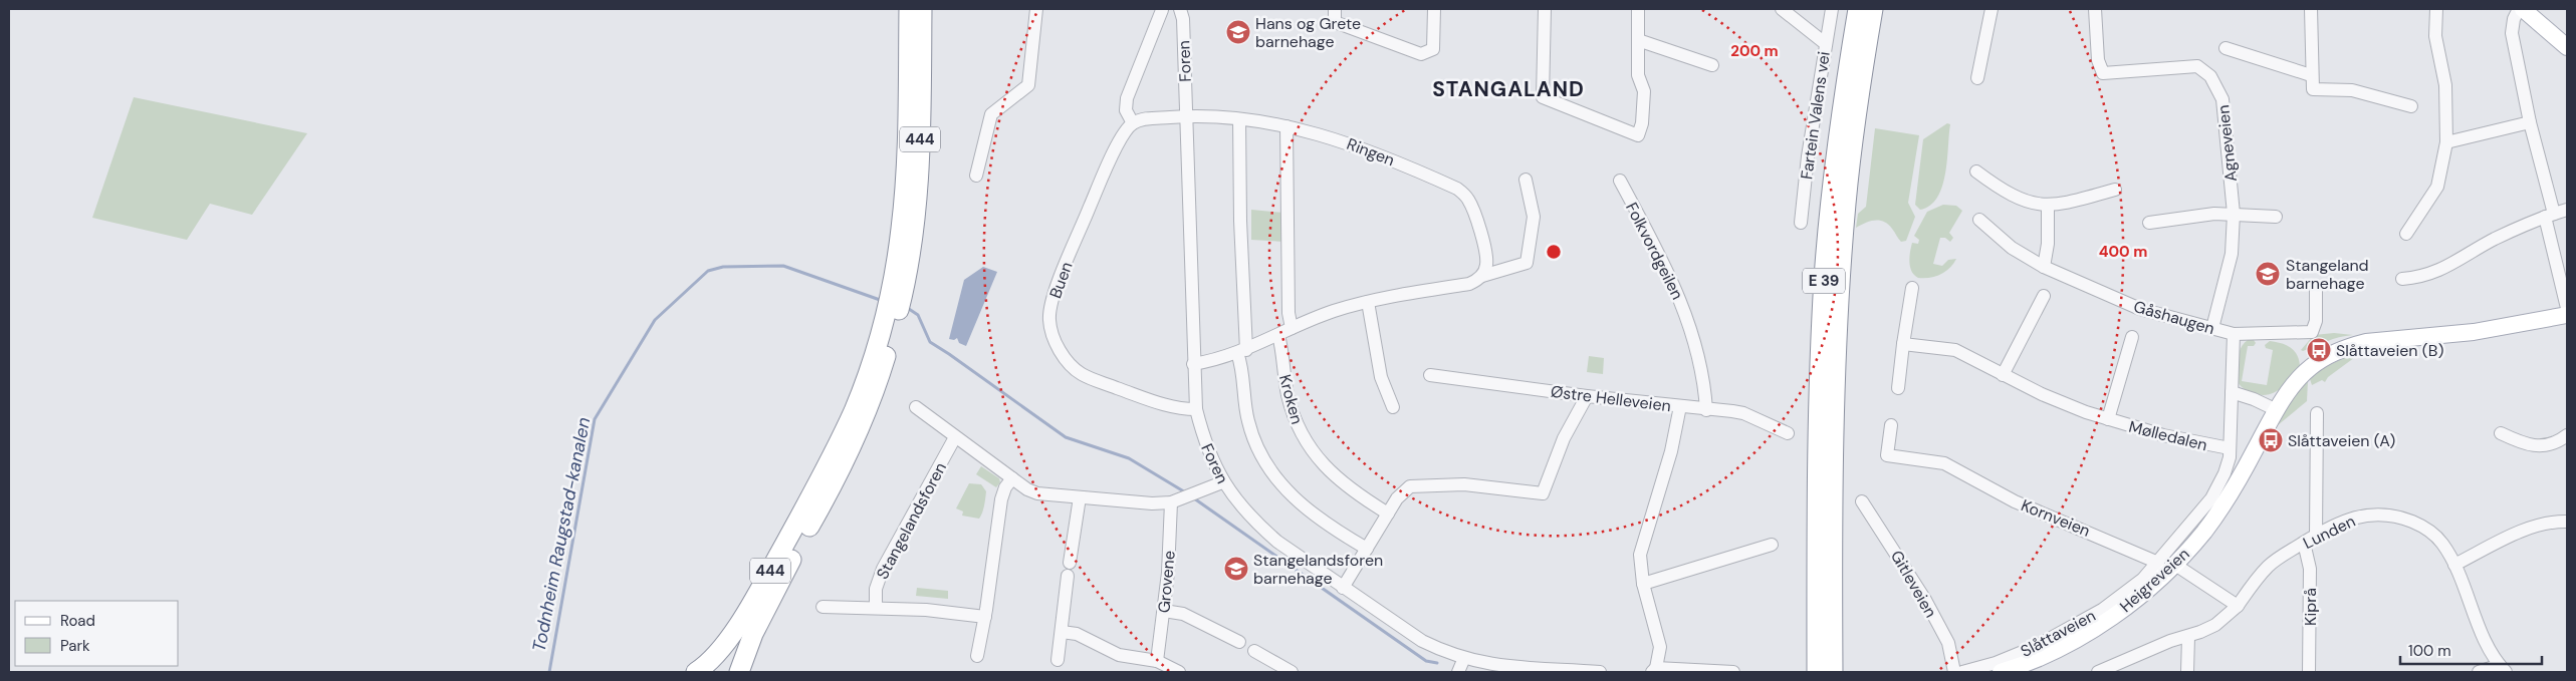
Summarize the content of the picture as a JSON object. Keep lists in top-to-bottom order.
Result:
{
  "streets": {
    "highway": ["444", "E 39"],
    "main road": ["Heigreveien"],
    "street": [
      "Foren",
      "Fartein Valens vei",
      "Agneveien",
      "Ringen",
      "Folkvordgeilen",
      "Buen",
      "Gåshaugen",
      "Østre Helleveien",
      "Kroken",
      "Mølledalen",
      "Kornveien",
      "Stangelandsforen",
      "Lunden",
      "Grovene",
      "Gitleveien",
      "Kiprå",
      "Slåttaveien"
    ]
  },
  "crossings": [
    ["Foren", "Ringen"],
    ["Foren", "Buen"],
    ["Agneveien", "Gåshaugen"],
    ["Folkvordgeilen", "Østre Helleveien"],
    ["Gåshaugen", "Slåttaveien"],
    ["Mølledalen", "Slåttaveien"],
    ["Kornveien", "Slåttaveien"],
    ["Lunden", "Kiprå"]
  ],
  "districts": ["STANGALAND"],
  "water": ["Todnheim Raugstad-kanalen"],
  "places": {
    "school or university": ["Hans og Grete barnehage", "Stangeland barnehage", "Stangelandsforen barnehage"],
    "bus stop": ["Slåttaveien (B)", "Slåttaveien (A)"]
  },
  "legend": ["Road", "Park"],
  "scale_bar": "100 m",
  "rings": ["200 m", "400 m"]
}
